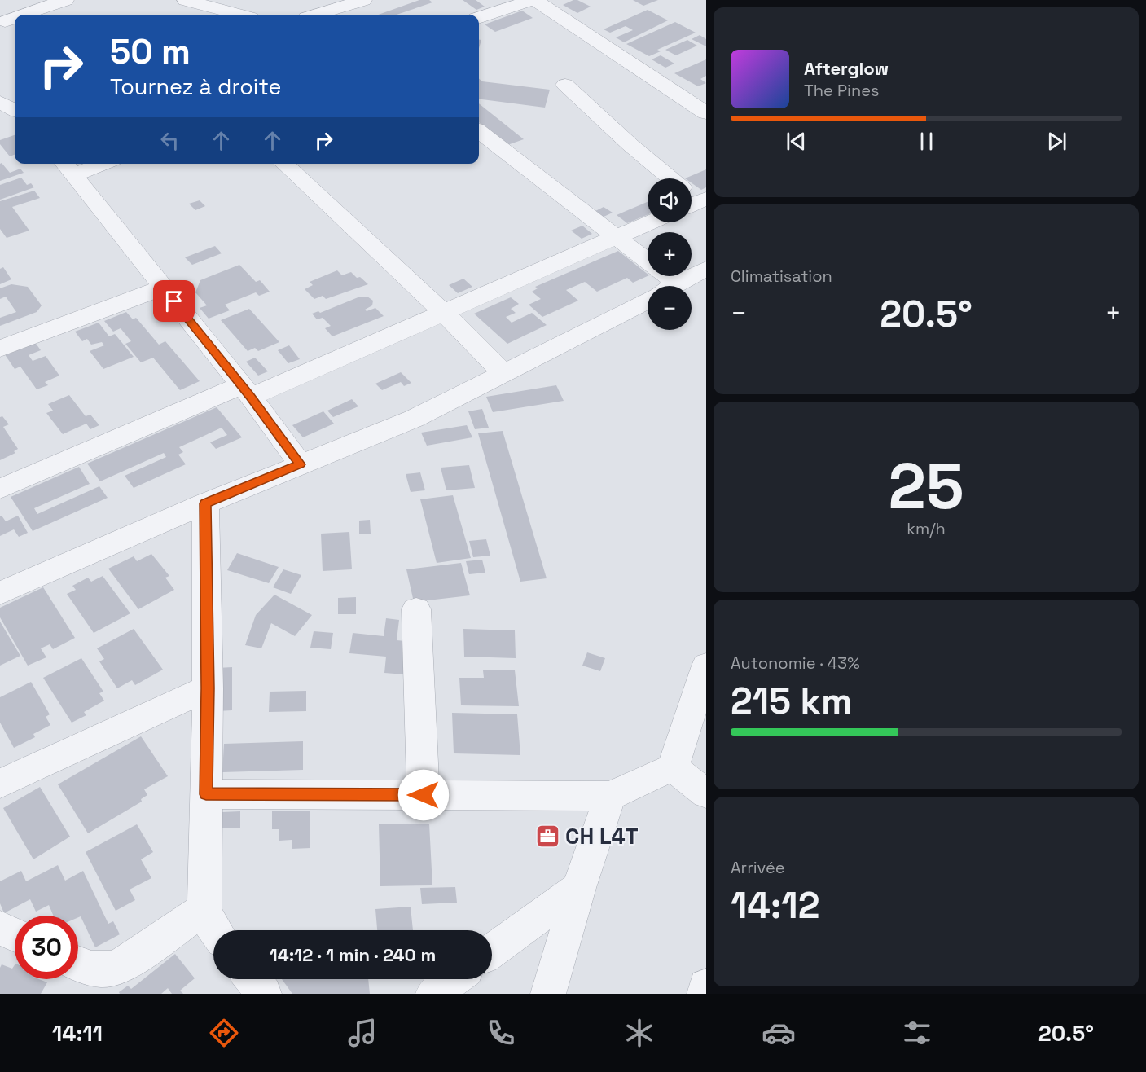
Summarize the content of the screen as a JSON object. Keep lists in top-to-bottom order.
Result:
{
  "places": {
    "office": ["CH L4T"]
  },
  "page": {
    "turn": ["50 m", "Tournez à droite"],
    "song": ["Afterglow", "The Pines"],
    "map_buttons": ["+", "−"],
    "tile": [
      "Climatisation",
      ["25", "km/h"],
      ["Autonomie · 43%", "215 km"],
      ["Arrivée", "14:12"]
    ],
    "heat": ["−", "20.5°", "+"],
    "limit": "30",
    "trip": "14:12 · 1 min · 240 m",
    "tabs": ["14:11", "20.5°"]
  }
}
